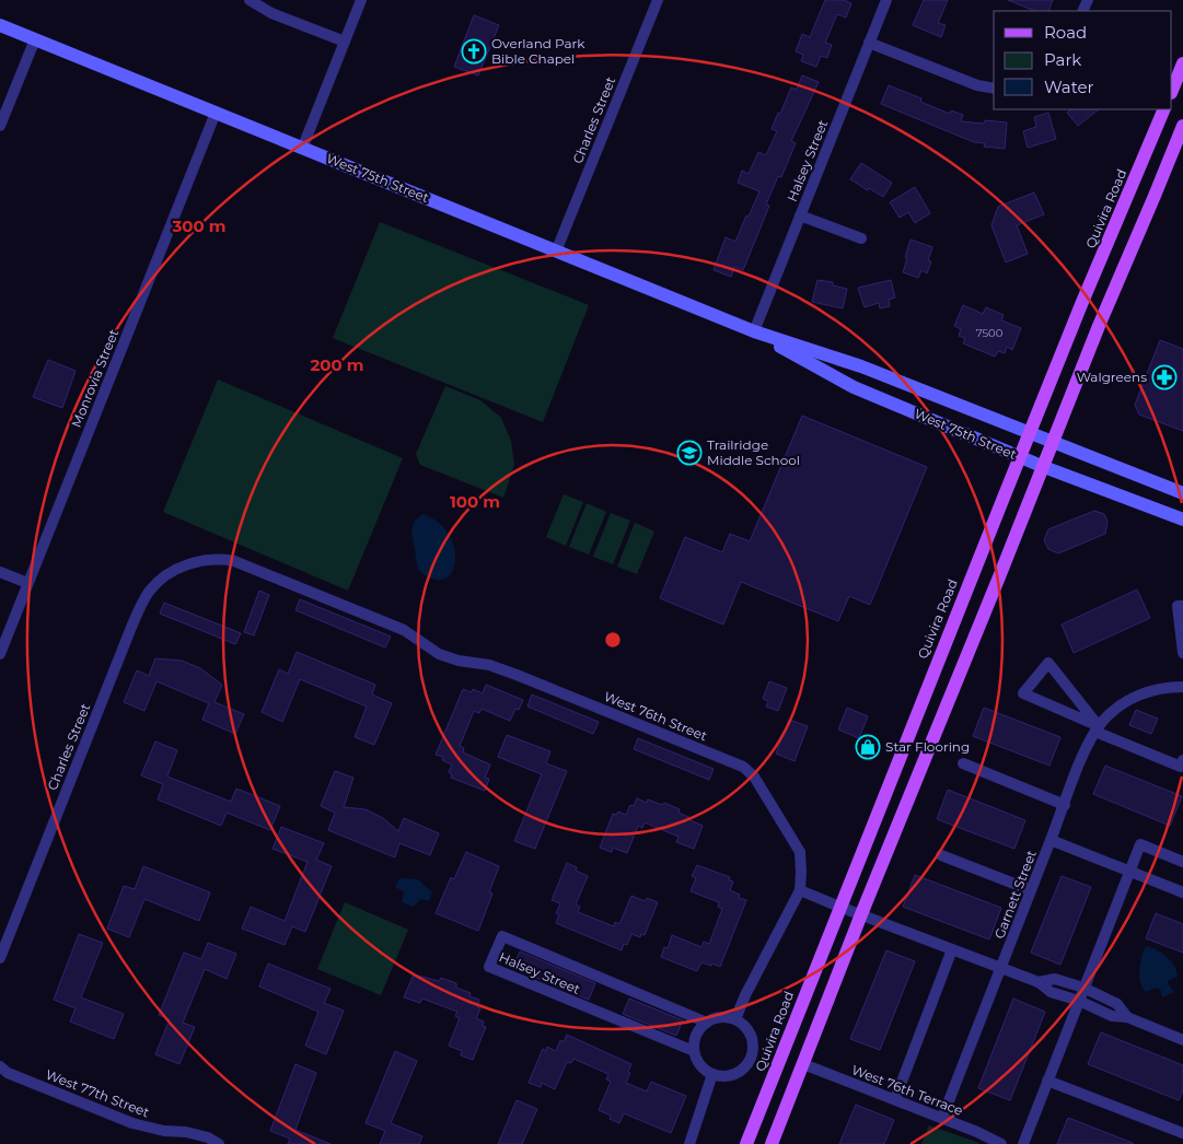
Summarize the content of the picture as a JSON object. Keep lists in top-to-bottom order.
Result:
{
  "streets": {
    "main road": ["West 75th Street", "Quivira Road"],
    "street": [
      "Charles Street",
      "Halsey Street",
      "Monrovia Street",
      "West 76th Street",
      "Garnett Street",
      "West 76th Terrace",
      "West 77th Street"
    ]
  },
  "crossings": [
    ["Charles Street", "West 75th Street"],
    ["Charles Street", "West 76th Street"],
    ["Halsey Street", "West 75th Street"],
    ["West 75th Street", "Quivira Road"],
    ["West 75th Street", "Monrovia Street"],
    ["Garnett Street", "West 76th Terrace"]
  ],
  "places": {
    "church": ["Overland Park Bible Chapel"],
    "pharmacy": ["Walgreens"],
    "school or university": ["Trailridge Middle School"],
    "shop": ["Star Flooring"]
  },
  "house_numbers": ["7500"],
  "legend": ["Road", "Park", "Water"],
  "rings": ["300 m", "200 m", "100 m"]
}
